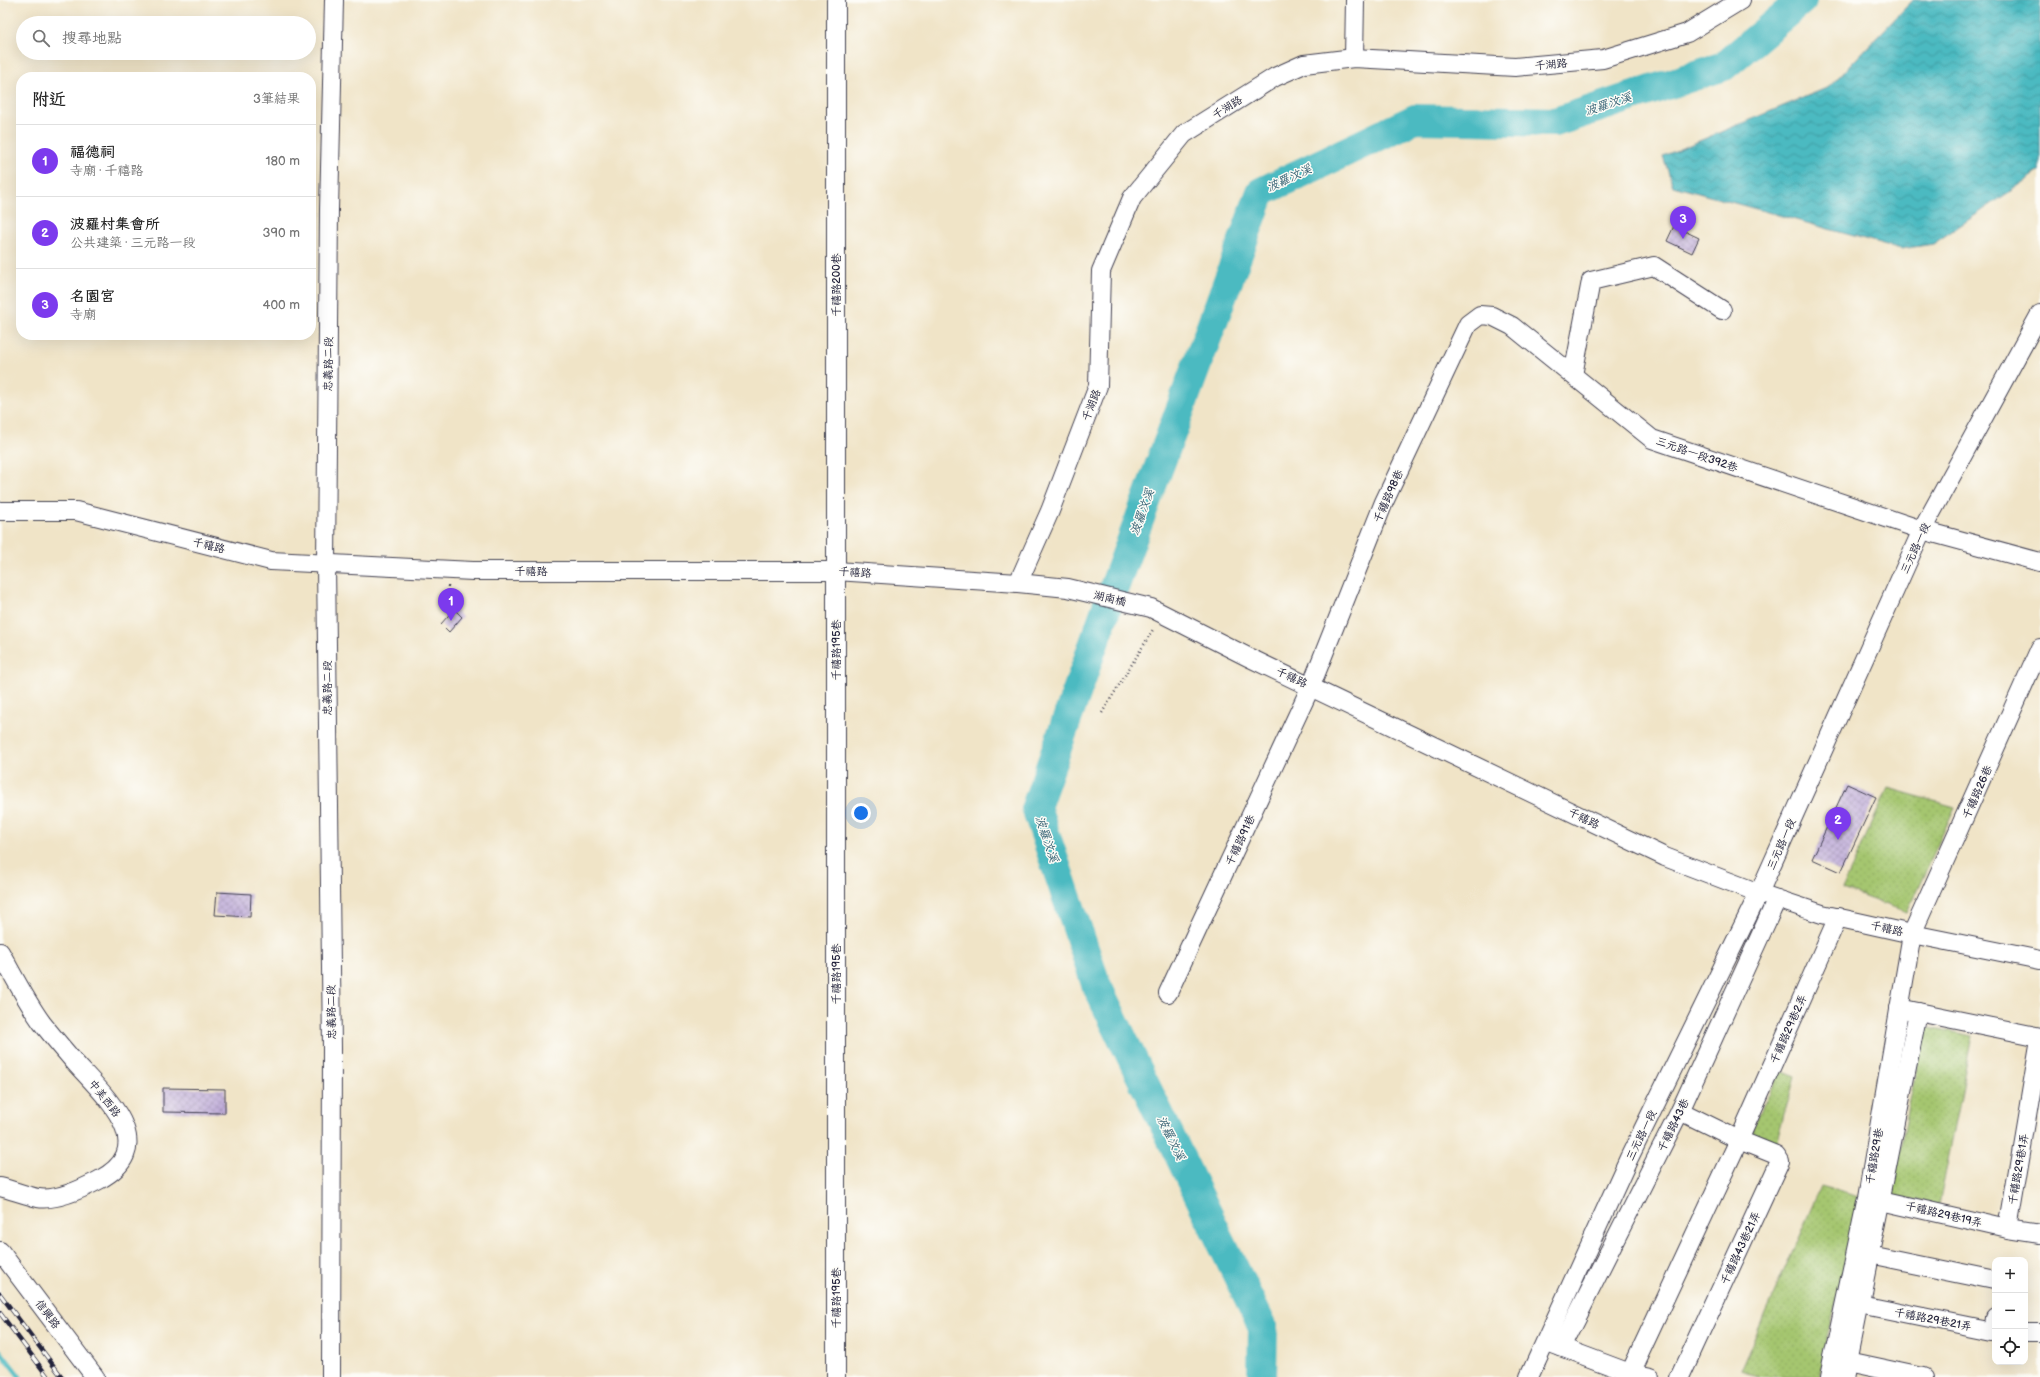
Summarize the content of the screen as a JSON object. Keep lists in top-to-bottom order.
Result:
{
  "streets": {
    "street": [
      "千湖路",
      "千禧路200巷",
      "忠義路二段",
      "三元路一段392巷",
      "千禧路98巷",
      "千禧路",
      "三元路一段",
      "湖南橋",
      "千禧路195巷",
      "千禧路26巷",
      "千禧路91巷",
      "千禧路29巷2弄",
      "中美西路",
      "千禧路43巷",
      "千禧路29巷",
      "千禧路29巷1弄",
      "千禧路29巷19弄",
      "千禧路43巷21弄",
      "信興路",
      "千禧路29巷21弄"
    ]
  },
  "crossings": [
    ["千湖路", "千禧路"],
    ["千禧路200巷", "千禧路"],
    ["千禧路200巷", "千禧路195巷"],
    ["忠義路二段", "千禧路"],
    ["三元路一段392巷", "千禧路98巷"],
    ["三元路一段392巷", "三元路一段"],
    ["千禧路98巷", "千禧路"],
    ["千禧路98巷", "千禧路91巷"],
    ["千禧路", "三元路一段"],
    ["千禧路", "湖南橋"],
    ["千禧路", "千禧路195巷"],
    ["千禧路", "千禧路26巷"],
    ["千禧路", "千禧路91巷"],
    ["千禧路", "千禧路29巷2弄"],
    ["千禧路", "千禧路43巷"],
    ["千禧路", "千禧路29巷"],
    ["三元路一段", "千禧路43巷"],
    ["千禧路26巷", "千禧路29巷"],
    ["千禧路29巷2弄", "千禧路43巷21弄"],
    ["千禧路43巷", "千禧路43巷21弄"],
    ["千禧路29巷", "千禧路29巷1弄"],
    ["千禧路29巷1弄", "千禧路29巷19弄"]
  ],
  "water": ["波羅汶溪"],
  "page": {
    "search": "搜尋地點",
    "heading": ["附近", "3筆結果"],
    "list": [
      {
        "mark": "1",
        "name": "福德祠",
        "note": "寺廟 · 千禧路",
        "value": "180 m"
      },
      {
        "mark": "2",
        "name": "波羅村集會所",
        "note": "公共建築 · 三元路一段",
        "value": "390 m"
      },
      {
        "mark": "3",
        "name": "名園宮",
        "note": "寺廟",
        "value": "400 m"
      }
    ],
    "pins": ["3", "1", "2"],
    "map_buttons": ["+", "−"]
  }
}
